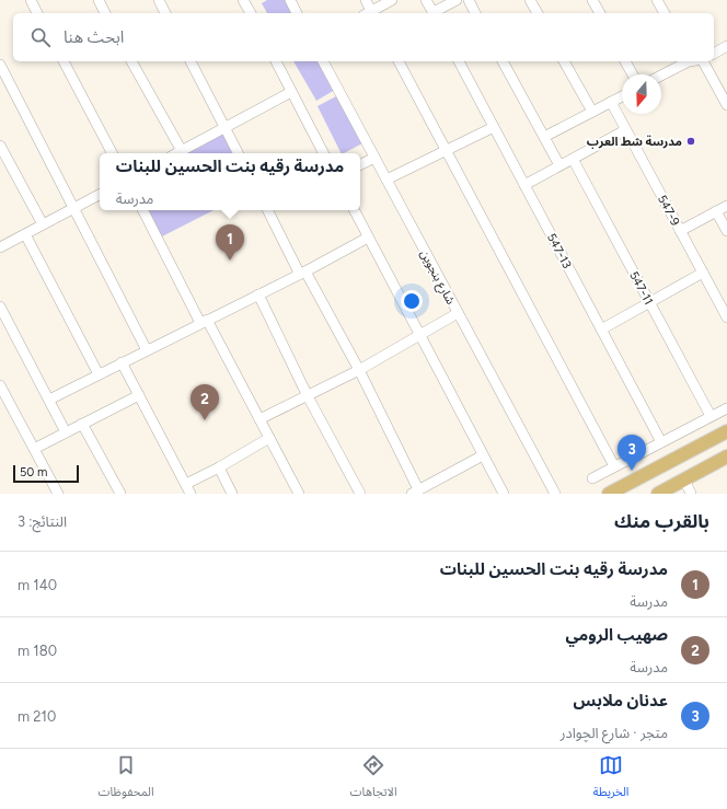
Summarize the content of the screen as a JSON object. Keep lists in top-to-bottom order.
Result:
{
  "streets": {
    "street": [
      "547-9",
      "547-13",
      "شارع بنجوين",
      "547-11"
    ]
  },
  "places": ["مدرسة شط العرب"],
  "scale_bar": "50 m",
  "north": "bottom",
  "page": {
    "search": "ابحث هنا",
    "popup": ["مدرسة رقيه بنت الحسين للبنات", "مدرسة"],
    "pins": ["1", "2", "3"],
    "scale": "50 m",
    "heading": ["بالقرب منك", "النتائج: 3"],
    "list": [
      {
        "mark": "1",
        "name": "مدرسة رقيه بنت الحسين للبنات",
        "note": "مدرسة",
        "value": "140 m"
      },
      {
        "mark": "2",
        "name": "صهيب الرومي",
        "note": "مدرسة",
        "value": "180 m"
      },
      {
        "mark": "3",
        "name": "عدنان ملابس",
        "note": "متجر · شارع الچوادر",
        "value": "210 m"
      }
    ],
    "nav": ["الخريطة", "الاتجاهات", "المحفوظات"]
  }
}
